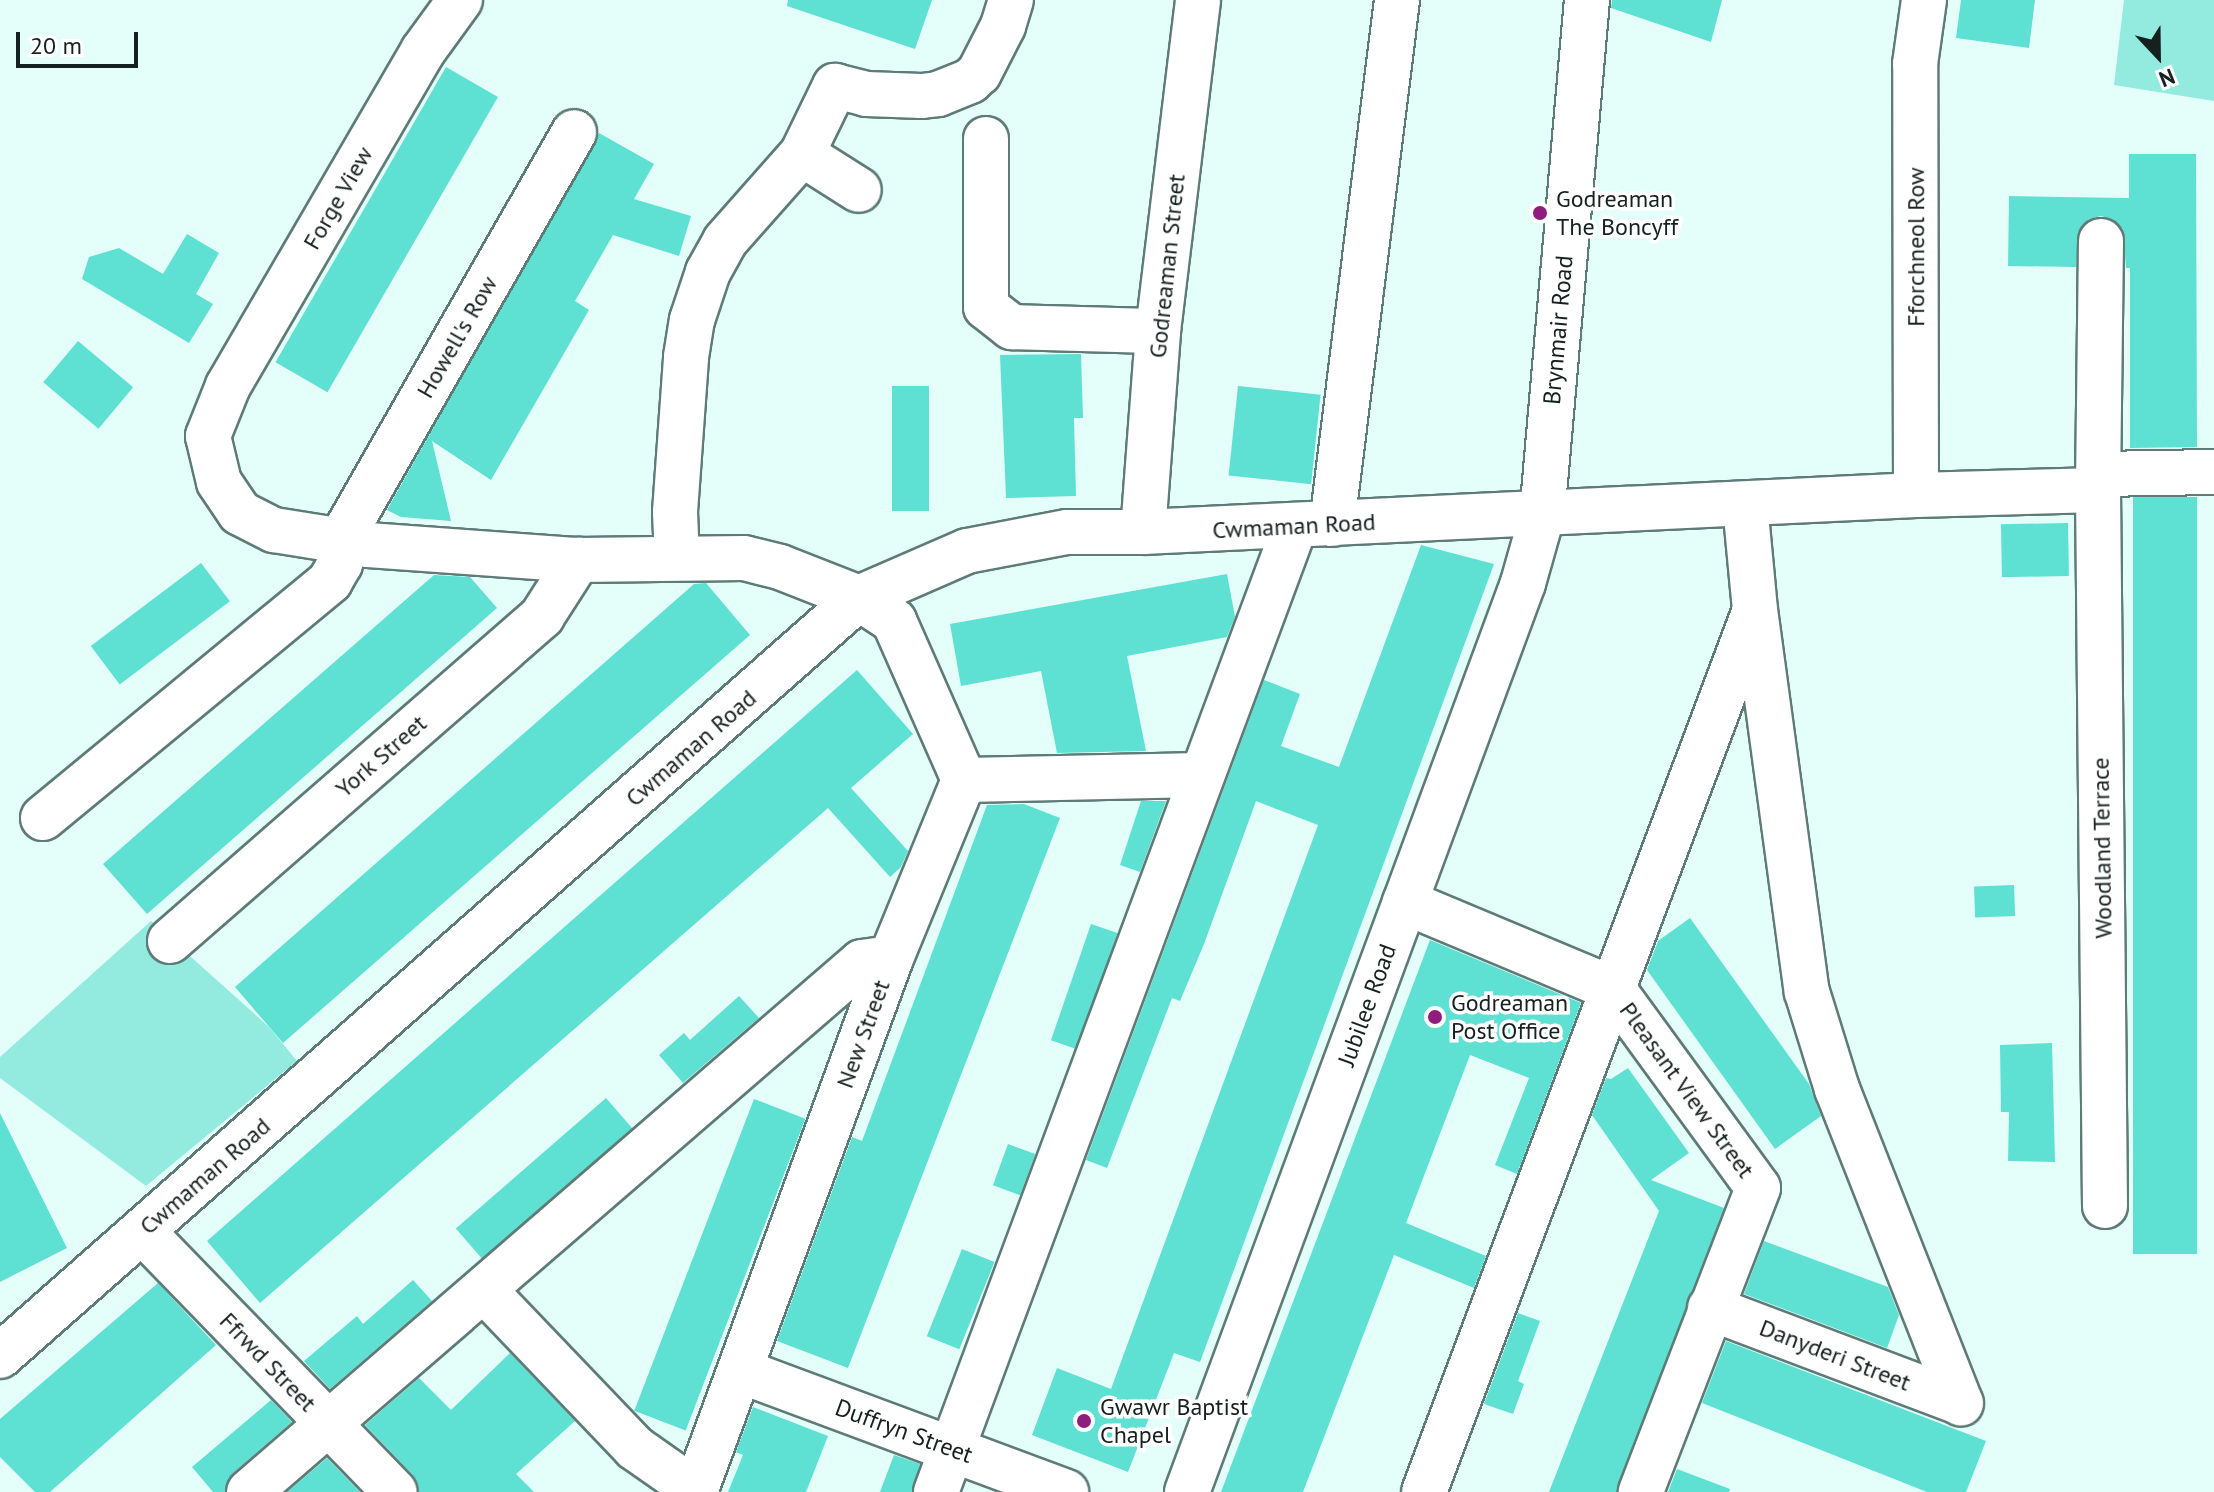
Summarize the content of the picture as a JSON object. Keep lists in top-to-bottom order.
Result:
{
  "streets": {
    "street": [
      "Forge View",
      "Fforchneol Row",
      "Godreaman Street",
      "Brynmair Road",
      "Howell's Row",
      "Cwmaman Road",
      "York Street",
      "Woodland Terrace",
      "Jubilee Road",
      "New Street",
      "Pleasant View Street",
      "Danyderi Street",
      "Ffrwd Street",
      "Duffryn Street"
    ]
  },
  "crossings": [
    ["Forge View", "Howell's Row"],
    ["Forge View", "Cwmaman Road"],
    ["Forge View", "York Street"],
    ["Godreaman Street", "Cwmaman Road"],
    ["Brynmair Road", "Cwmaman Road"],
    ["Brynmair Road", "Jubilee Road"],
    ["Cwmaman Road", "Jubilee Road"],
    ["Cwmaman Road", "Ffrwd Street"],
    ["Jubilee Road", "Pleasant View Street"],
    ["New Street", "Duffryn Street"],
    ["Pleasant View Street", "Danyderi Street"]
  ],
  "places": ["Godreaman The Boncyff", "Godreaman Post Office", "Gwawr Baptist Chapel"],
  "scale_bar": "20 m",
  "north": "bottom"
}
